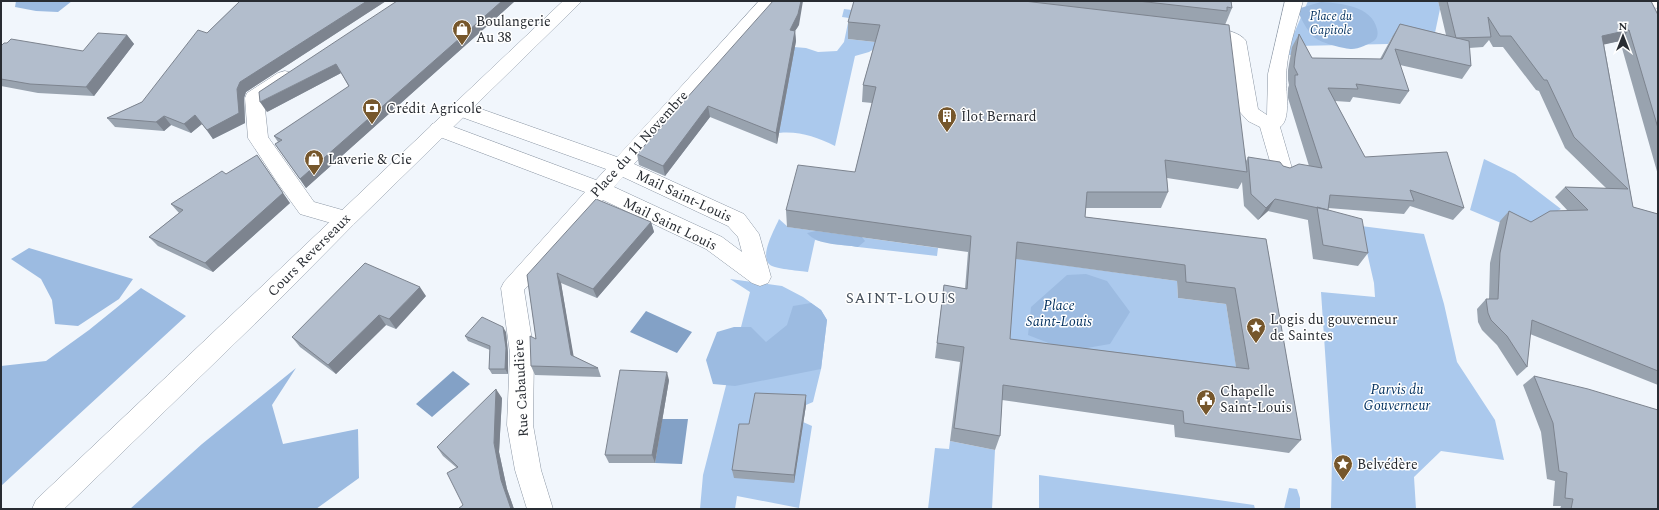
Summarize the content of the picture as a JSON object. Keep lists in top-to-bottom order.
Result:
{
  "streets": {
    "street": [
      "Place du 11 Novembre",
      "Mail Saint-Louis",
      "Mail Saint Louis",
      "Cours Reverseaux",
      "Rue Cabaudière"
    ]
  },
  "crossings": [
    ["Place du 11 Novembre", "Mail Saint-Louis"],
    ["Place du 11 Novembre", "Mail Saint Louis"],
    ["Place du 11 Novembre", "Rue Cabaudière"],
    ["Mail Saint-Louis", "Mail Saint Louis"],
    ["Mail Saint-Louis", "Cours Reverseaux"],
    ["Mail Saint Louis", "Cours Reverseaux"]
  ],
  "districts": ["SAINT-LOUIS"],
  "parks": ["Place du Capitole", "Place Saint-Louis", "Parvis du Gouverneur"],
  "places": {
    "shop": ["Boulangerie Au 38", "Laverie & Cie"],
    "bank": ["Crédit Agricole"],
    "building": ["Îlot Bernard"],
    "place": ["Logis du gouverneur de Saintes", "Belvédère"],
    "public building": ["Chapelle Saint-Louis"]
  },
  "north": "top"
}
